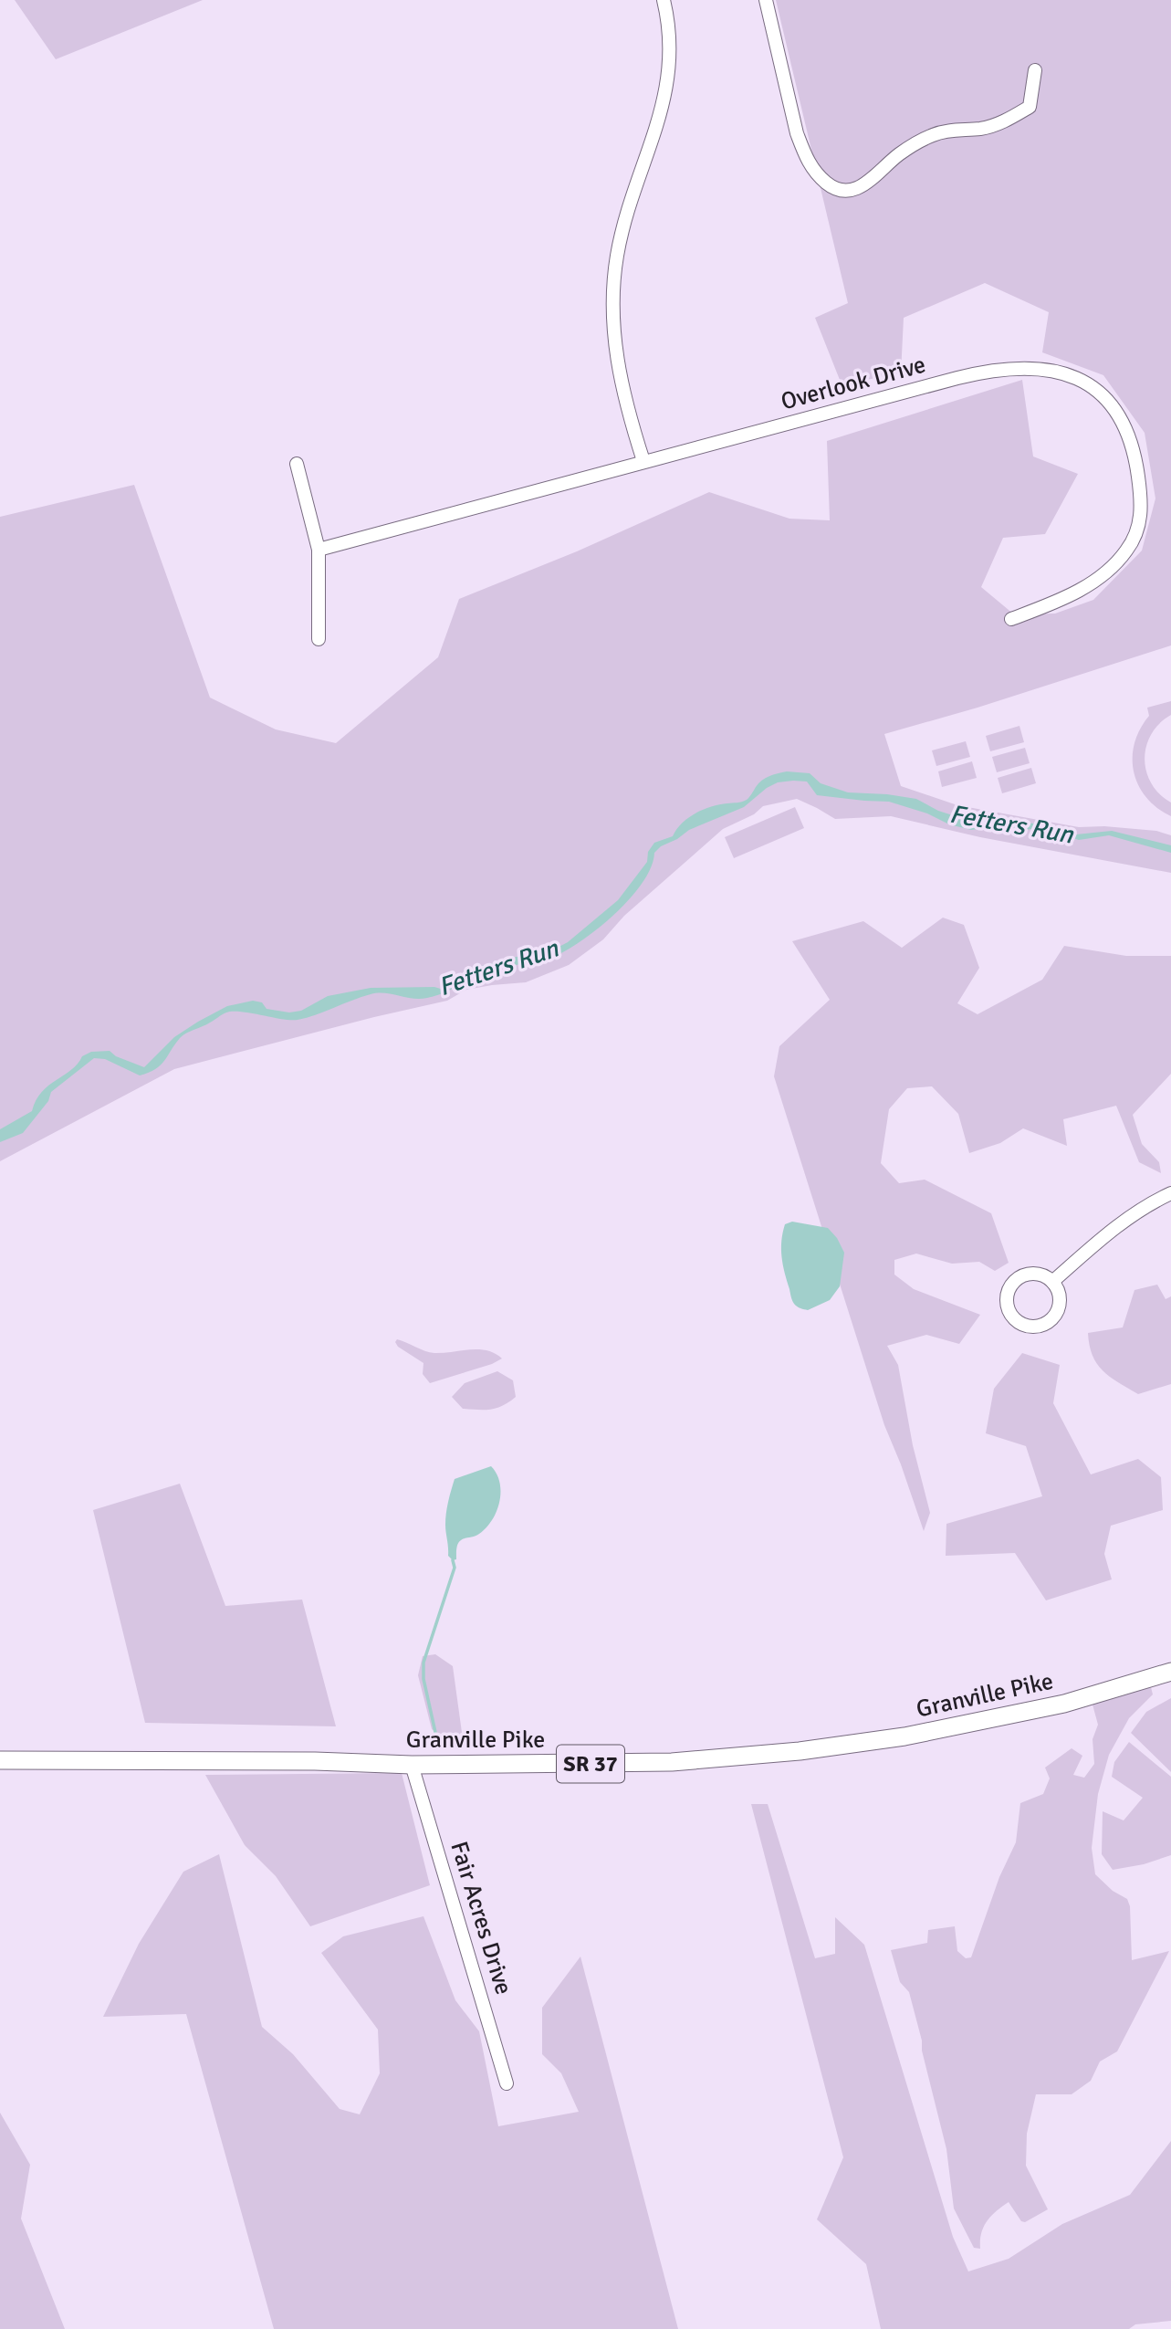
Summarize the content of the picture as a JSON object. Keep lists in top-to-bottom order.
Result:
{
  "streets": {
    "highway": ["Granville Pike", "SR 37"],
    "street": ["Overlook Drive", "Fair Acres Drive"]
  },
  "crossings": [
    ["Granville Pike", "Fair Acres Drive"]
  ],
  "water": ["Fetters Run"]
}
